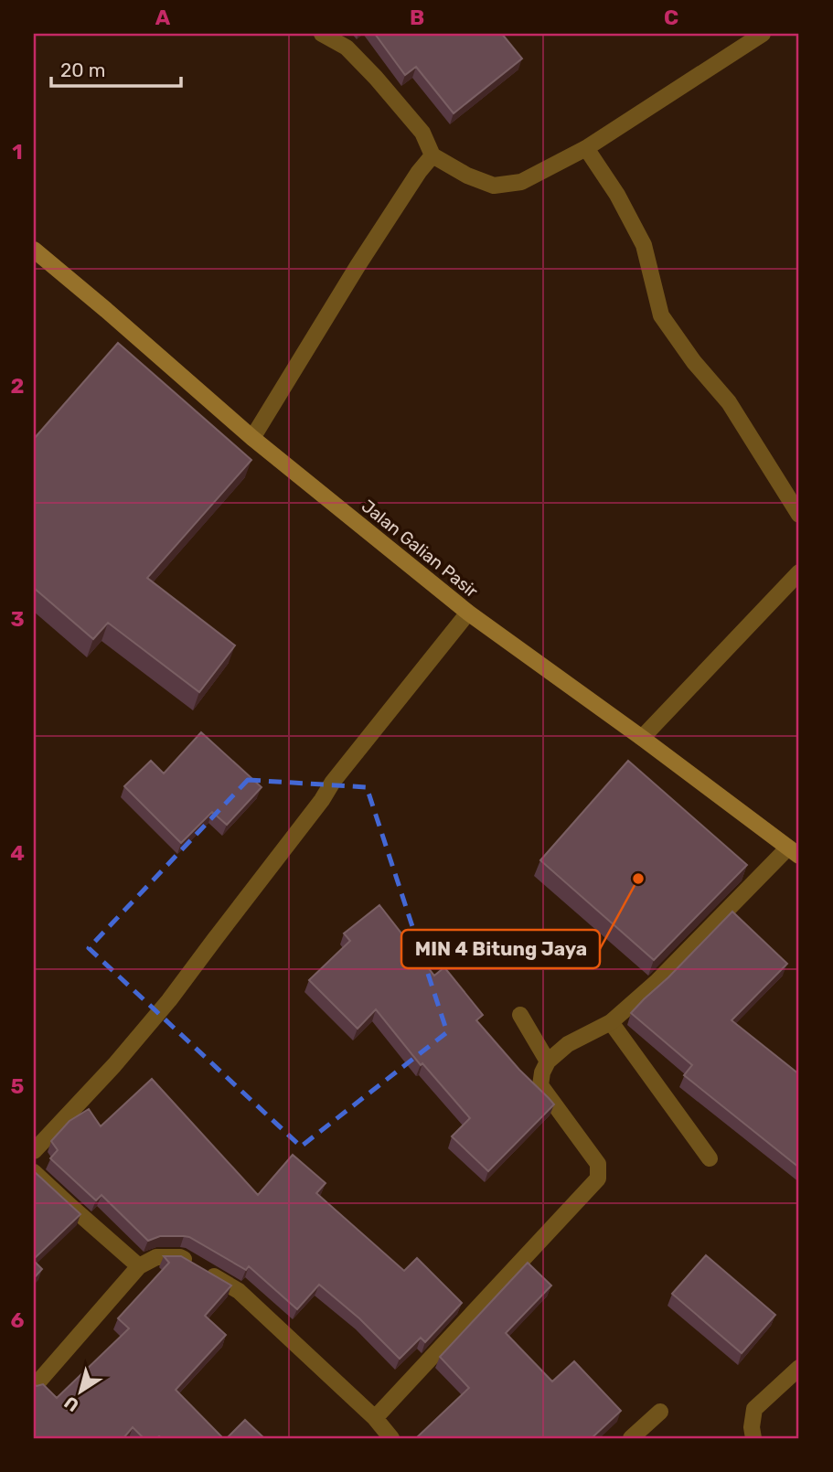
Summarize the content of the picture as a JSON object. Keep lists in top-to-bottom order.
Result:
{
  "streets": {
    "street": ["Jalan Galian Pasir"]
  },
  "places": ["MIN 4 Bitung Jaya"],
  "scale_bar": "20 m",
  "north": "bottom left",
  "grid": {
    "columns": ["A", "B", "C"],
    "rows": [
      "1",
      "2",
      "3",
      "4",
      "5",
      "6"
    ]
  }
}
